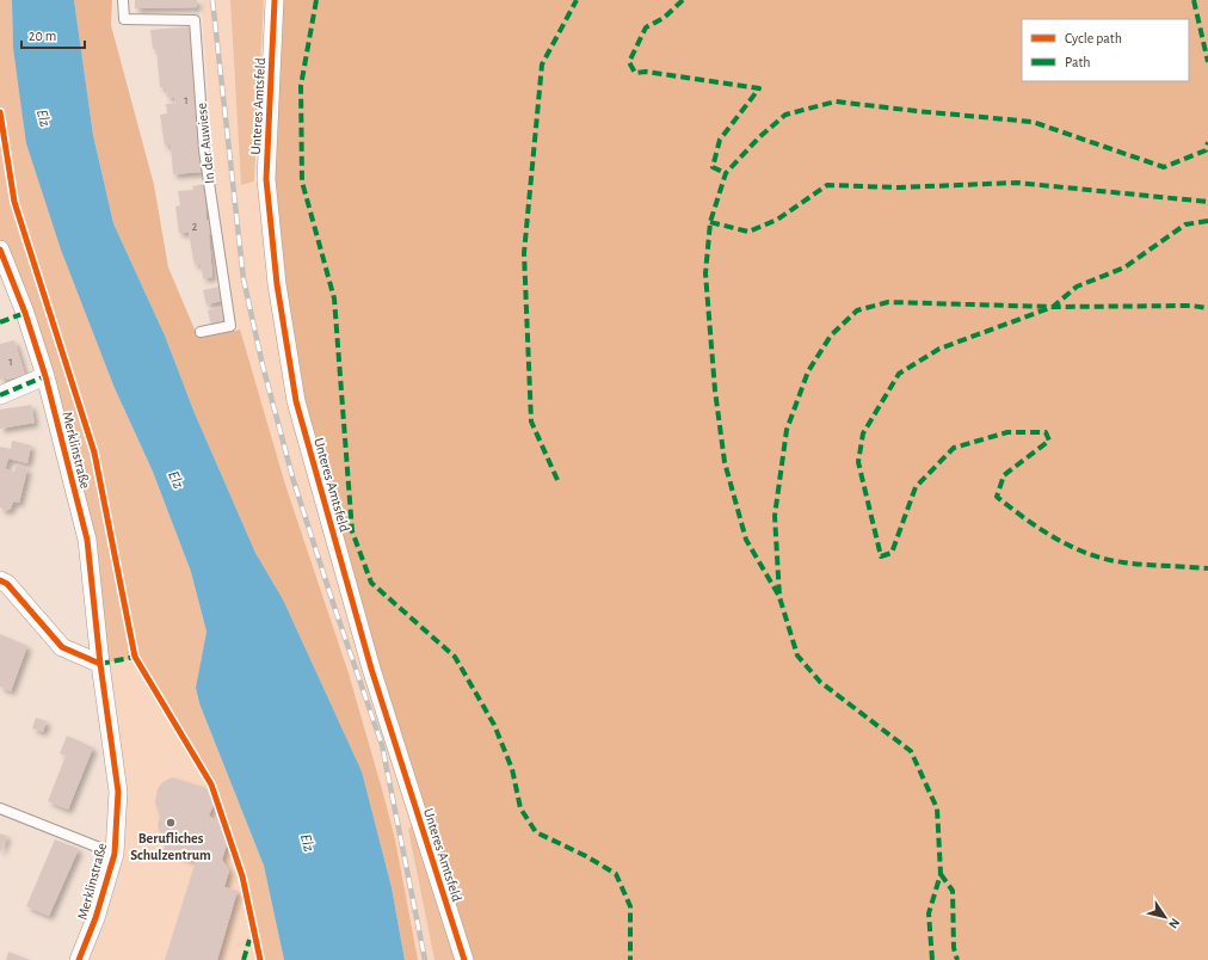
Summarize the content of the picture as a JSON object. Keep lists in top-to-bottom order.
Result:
{
  "streets": {
    "street": ["Unteres Amtsfeld", "Merklinstraße"],
    "lane": ["In der Auwiese"]
  },
  "water": ["Elz"],
  "places": ["Berufliches Schulzentrum"],
  "house_numbers": ["1", "2", "1"],
  "legend": ["Cycle path", "Path"],
  "scale_bar": "20 m",
  "north": "bottom right"
}
